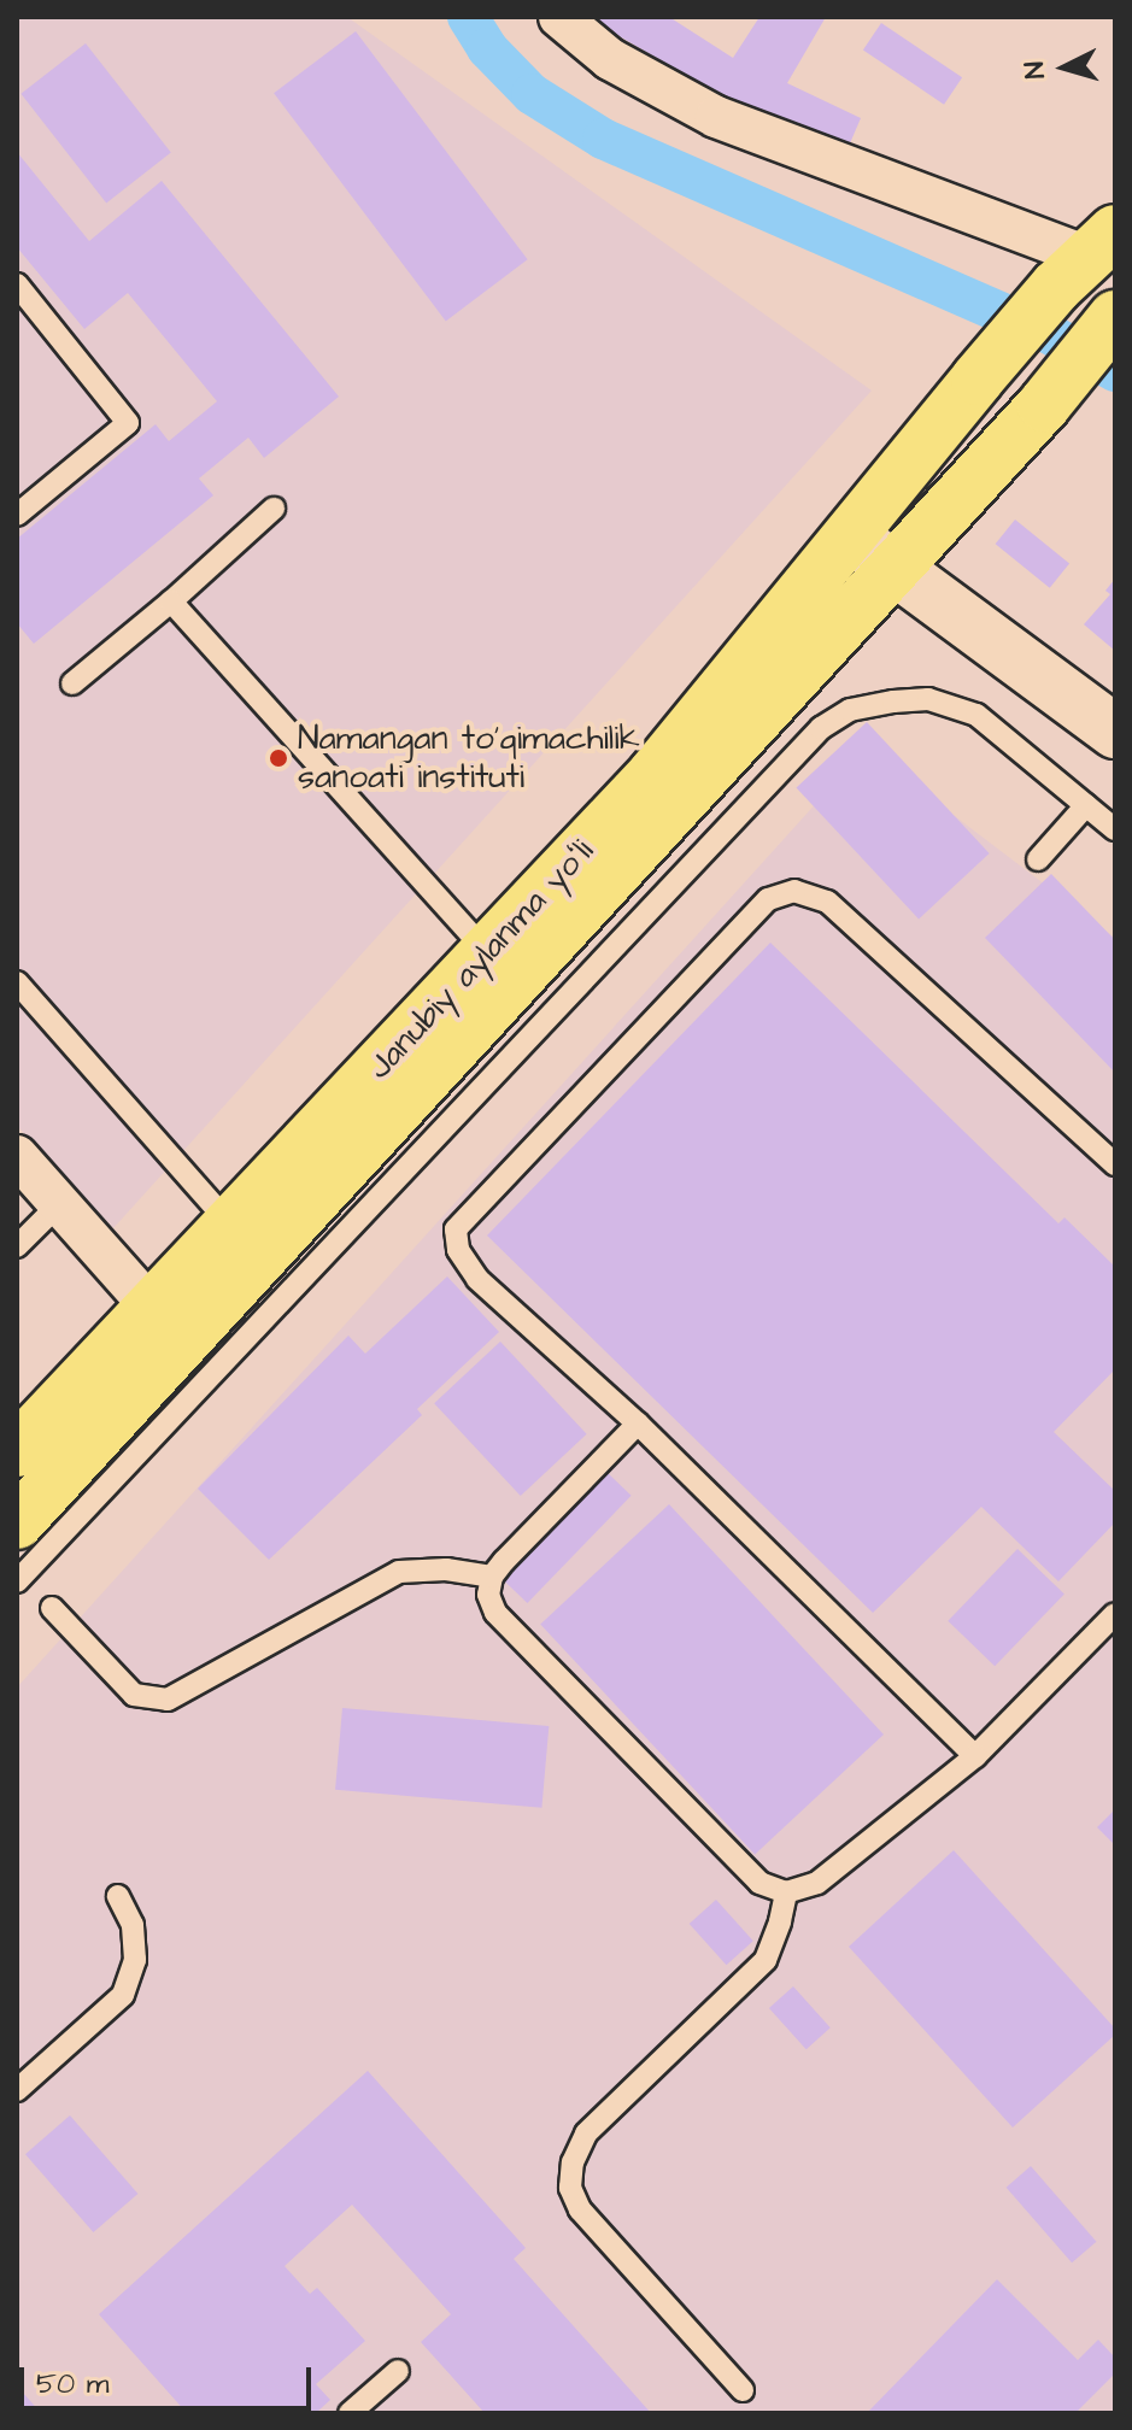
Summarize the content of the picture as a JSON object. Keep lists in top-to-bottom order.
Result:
{
  "streets": {
    "highway": ["Janubiy aylanma yoʻli"]
  },
  "places": ["Namangan to‘qimachilik sanoati instituti"],
  "scale_bar": "50 m",
  "north": "left"
}
